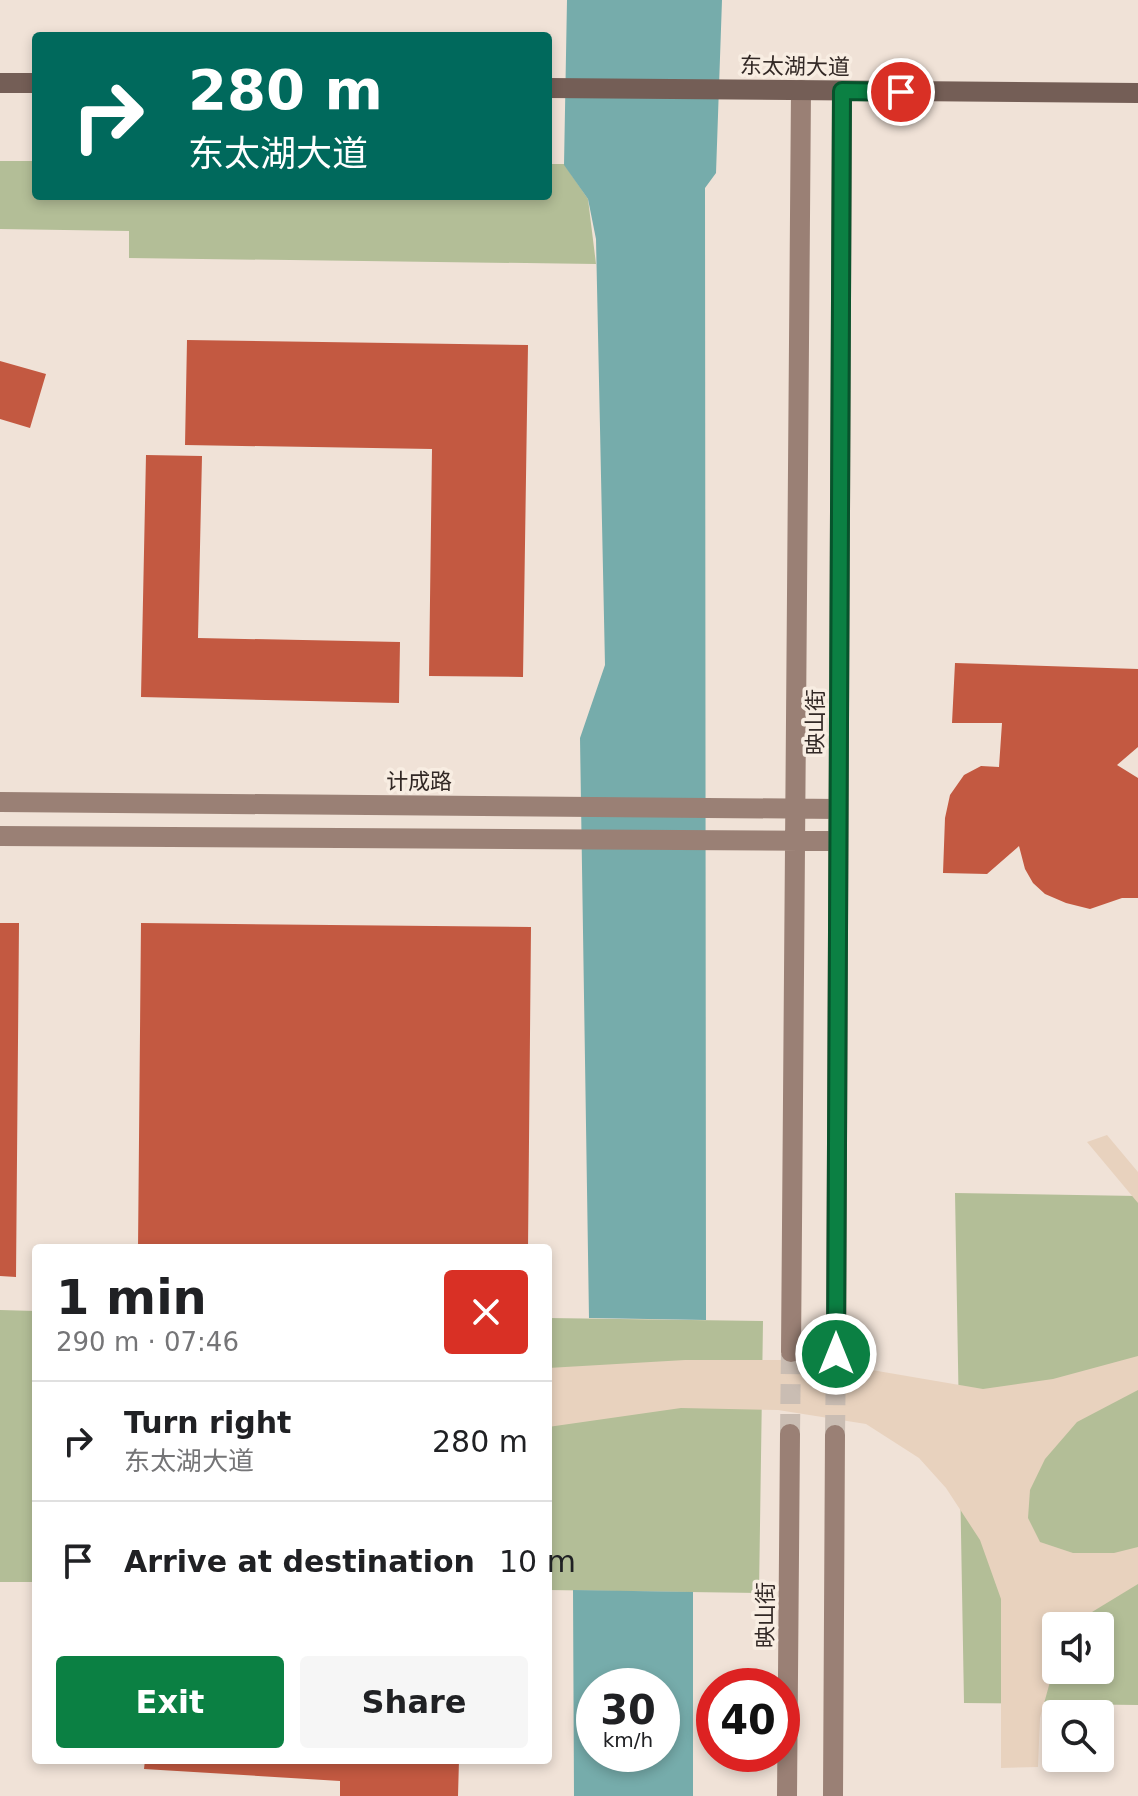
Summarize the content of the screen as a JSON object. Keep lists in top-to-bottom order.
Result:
{
  "streets": {
    "main road": ["东太湖大道"],
    "street": ["映山街", "计成路"]
  },
  "crossings": [
    ["东太湖大道", "映山街"],
    ["映山街", "计成路"]
  ],
  "page": {
    "turn": ["280 m", "东太湖大道"],
    "heading": ["1 min", "290 m · 07:46"],
    "list": [
      {
        "name": "Turn right",
        "note": "东太湖大道",
        "value": "280 m"
      },
      {
        "name": "Arrive at destination",
        "value": "10 m"
      }
    ],
    "buttons": ["Exit", "Share"],
    "speed": "30 km/h",
    "limit": "40"
  }
}
